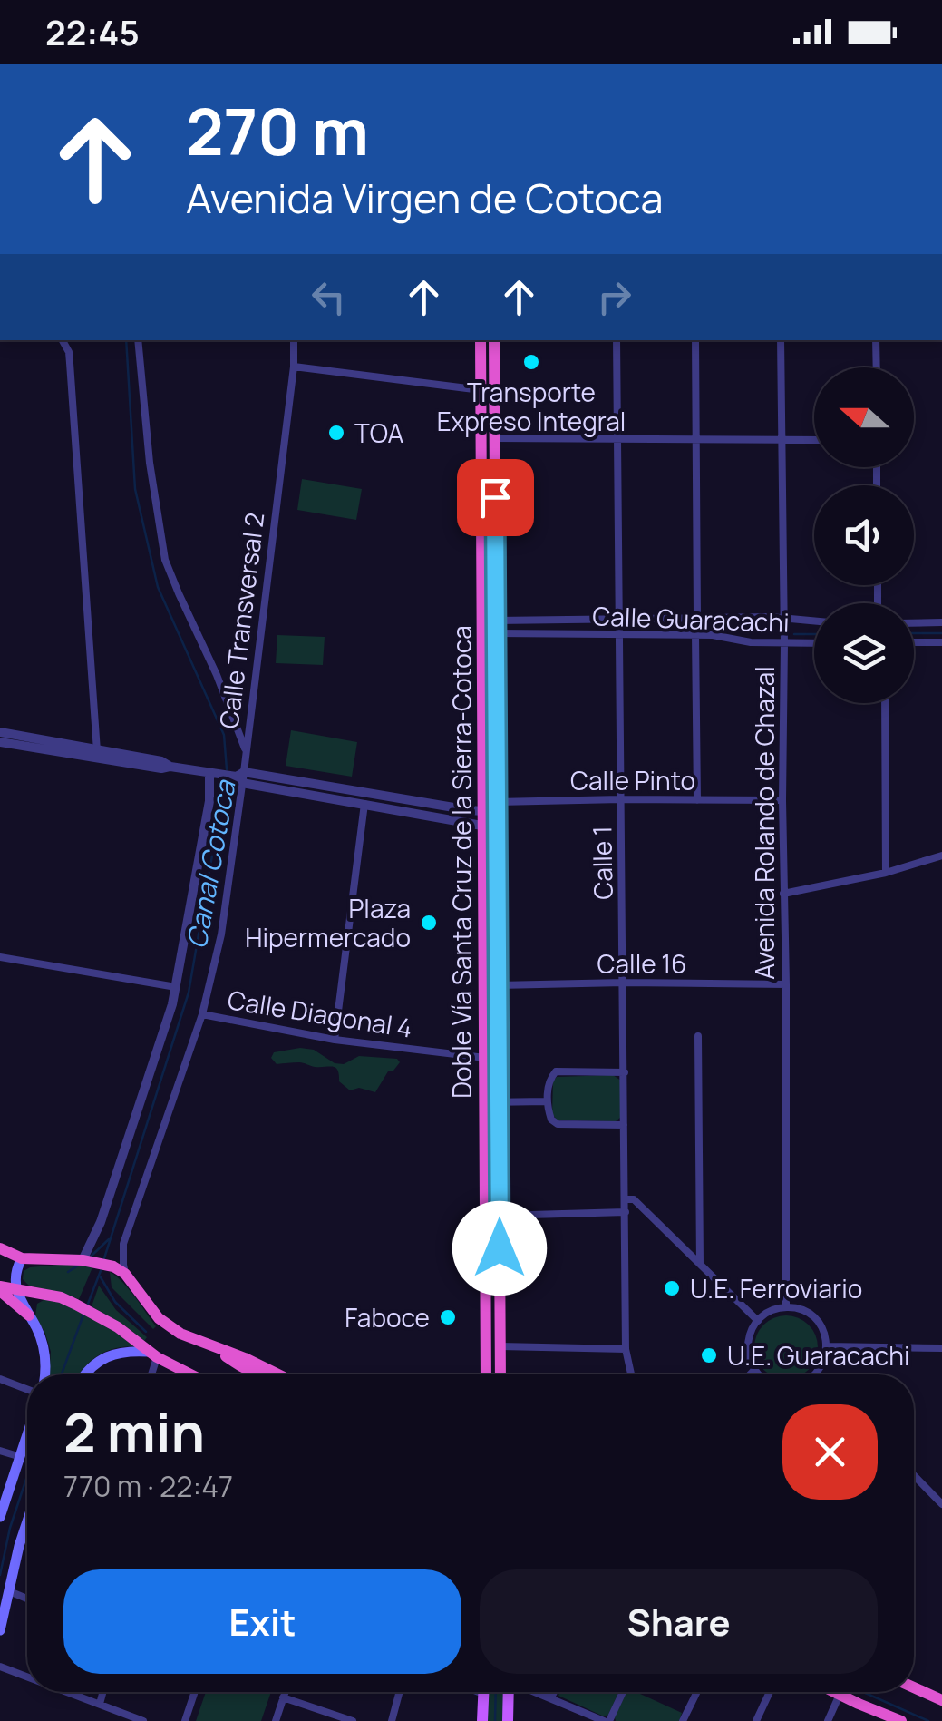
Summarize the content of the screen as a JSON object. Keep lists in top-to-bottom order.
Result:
{
  "streets": {
    "highway": ["Doble Vía Santa Cruz de la Sierra-Cotoca"],
    "street": [
      "Calle Guaracachi",
      "Calle Transversal 2",
      "Calle Pinto",
      "Avenida Rolando de Chazal",
      "Calle 1",
      "Calle 16",
      "Calle Diagonal 4"
    ]
  },
  "crossings": [
    ["Calle Guaracachi", "Avenida Rolando de Chazal"],
    ["Calle Guaracachi", "Doble Vía Santa Cruz de la Sierra-Cotoca"],
    ["Calle Guaracachi", "Calle 1"],
    ["Calle Transversal 2", "Calle Diagonal 4"],
    ["Calle Pinto", "Avenida Rolando de Chazal"],
    ["Calle Pinto", "Doble Vía Santa Cruz de la Sierra-Cotoca"],
    ["Calle Pinto", "Calle 1"],
    ["Avenida Rolando de Chazal", "Calle 16"],
    ["Doble Vía Santa Cruz de la Sierra-Cotoca", "Calle 16"],
    ["Doble Vía Santa Cruz de la Sierra-Cotoca", "Calle Diagonal 4"],
    ["Calle 1", "Calle 16"]
  ],
  "water": ["Canal Cotoca"],
  "places": [
    "Transporte Expreso Integral",
    "TOA",
    "Plaza Hipermercado",
    "U.E. Ferroviario",
    "Faboce",
    "U.E. Guaracachi"
  ],
  "north": "left",
  "page": {
    "status": "22:45",
    "turn": ["270 m", "Avenida Virgen de Cotoca"],
    "heading": ["2 min", "770 m · 22:47"],
    "buttons": ["Exit", "Share"]
  }
}
